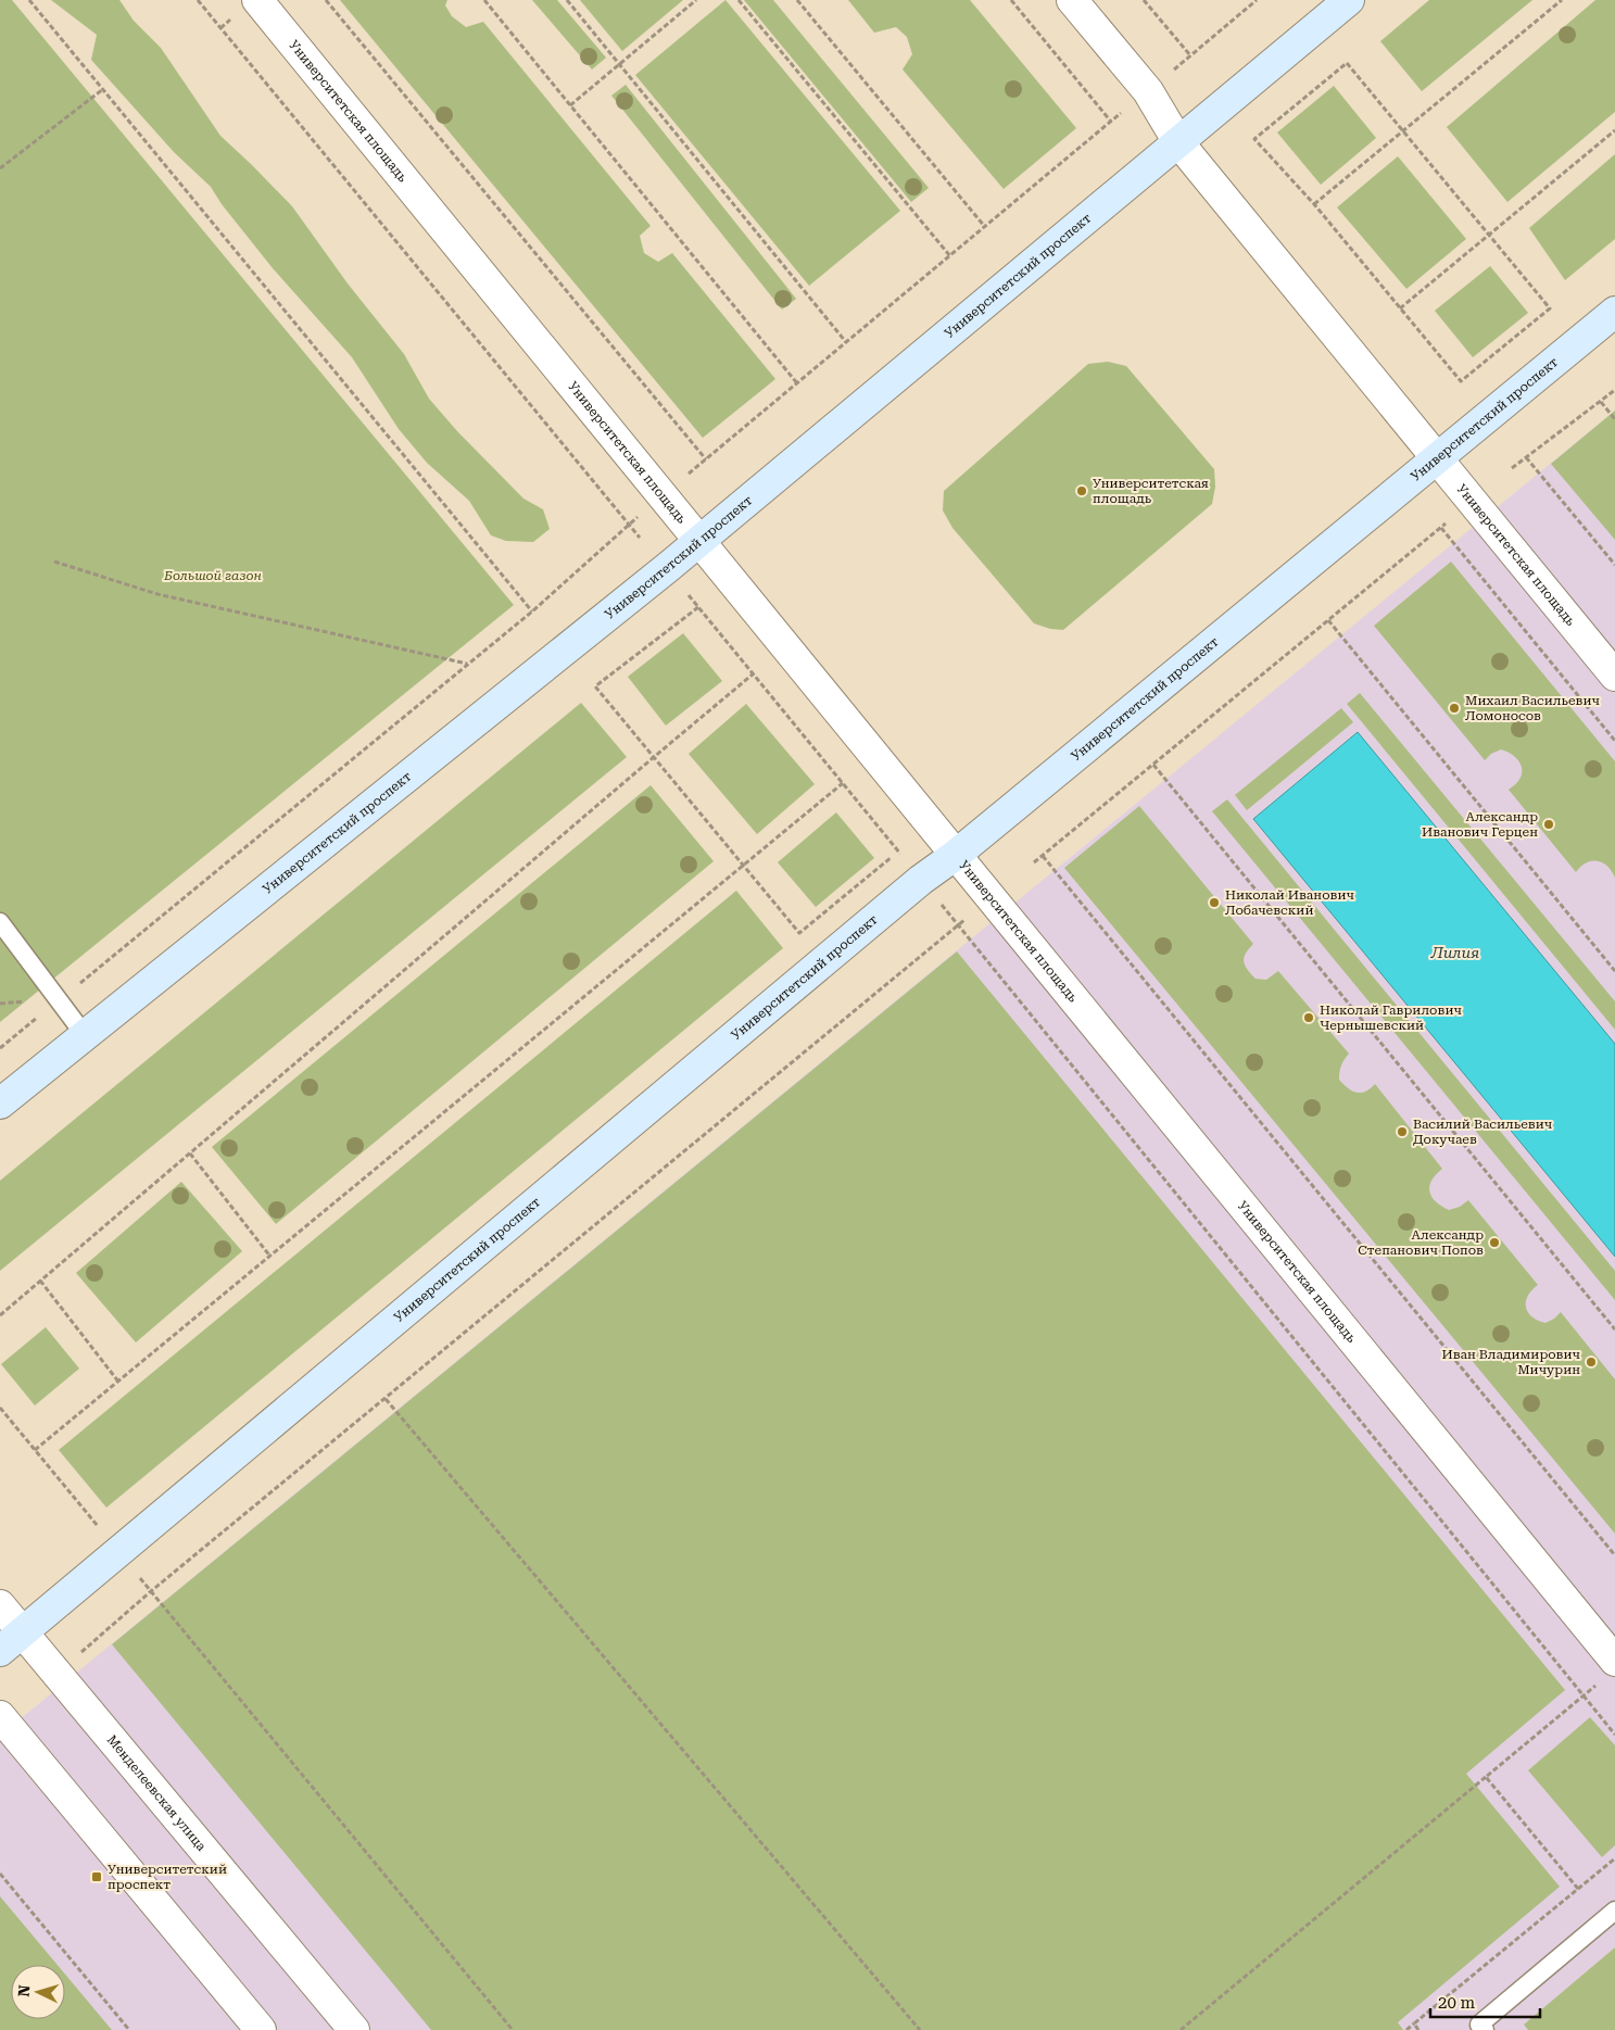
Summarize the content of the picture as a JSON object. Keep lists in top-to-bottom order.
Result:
{
  "streets": {
    "main road": ["Университетский проспект"],
    "street": ["Университетская площадь", "Менделеевская улица"]
  },
  "crossings": [
    ["Университетская площадь", "Университетский проспект"],
    ["Университетский проспект", "Менделеевская улица"]
  ],
  "water": ["Лилия"],
  "parks": ["Большой газон"],
  "places": {
    "other": [
      "Университетская площадь",
      "Михаил Васильевич Ломоносов",
      "Александр Иванович Герцен",
      "Николай Иванович Лобачевский",
      "Николай Гаврилович Чернышевский",
      "Василий Васильевич Докучаев",
      "Александр Степанович Попов",
      "Иван Владимирович Мичурин"
    ],
    "transit": ["Университетский проспект"]
  },
  "scale_bar": "20 m",
  "north": "left"
}
